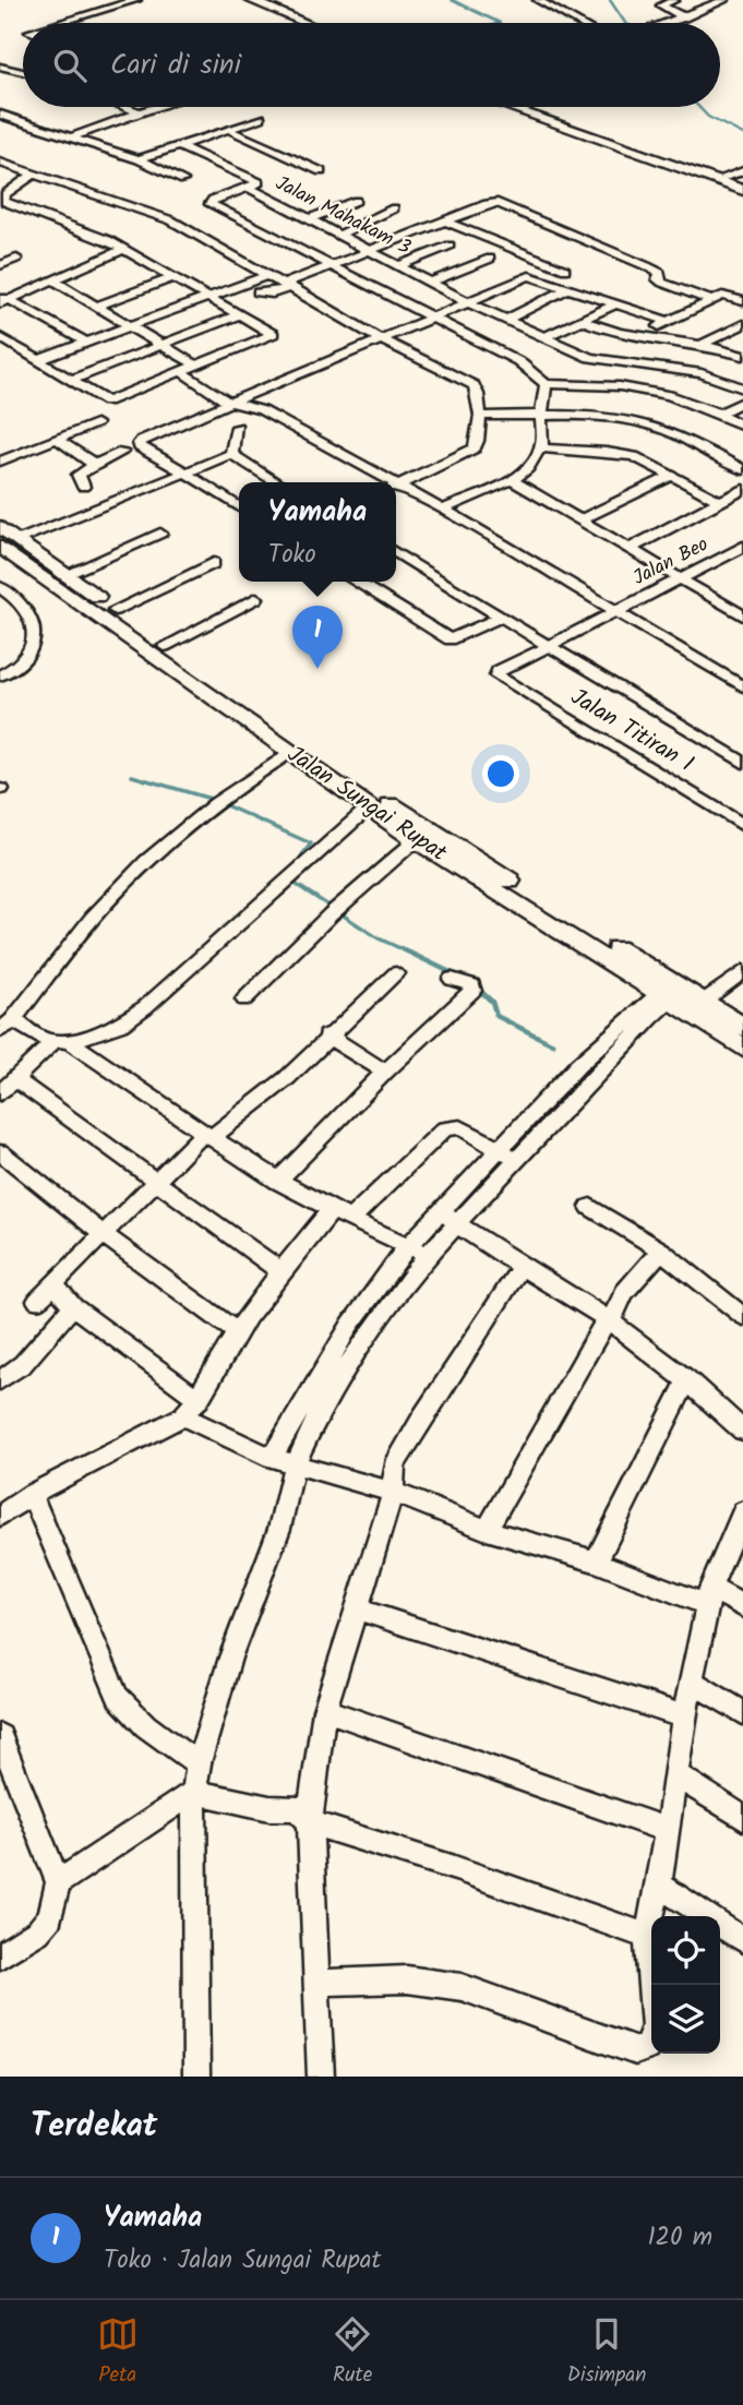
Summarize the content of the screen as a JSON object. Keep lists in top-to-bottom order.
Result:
{
  "streets": {
    "main road": ["Jalan Sungai Rupat"],
    "street": ["Jalan Mahakam 3", "Jalan Beo", "Jalan Titiran 1"]
  },
  "crossings": [
    ["Jalan Beo", "Jalan Titiran 1"]
  ],
  "page": {
    "search": "Cari di sini",
    "popup": ["Yamaha", "Toko"],
    "pins": "1",
    "heading": "Terdekat",
    "list": [
      {
        "mark": "1",
        "name": "Yamaha",
        "note": "Toko · Jalan Sungai Rupat",
        "value": "120 m"
      }
    ],
    "nav": ["Peta", "Rute", "Disimpan"]
  }
}
